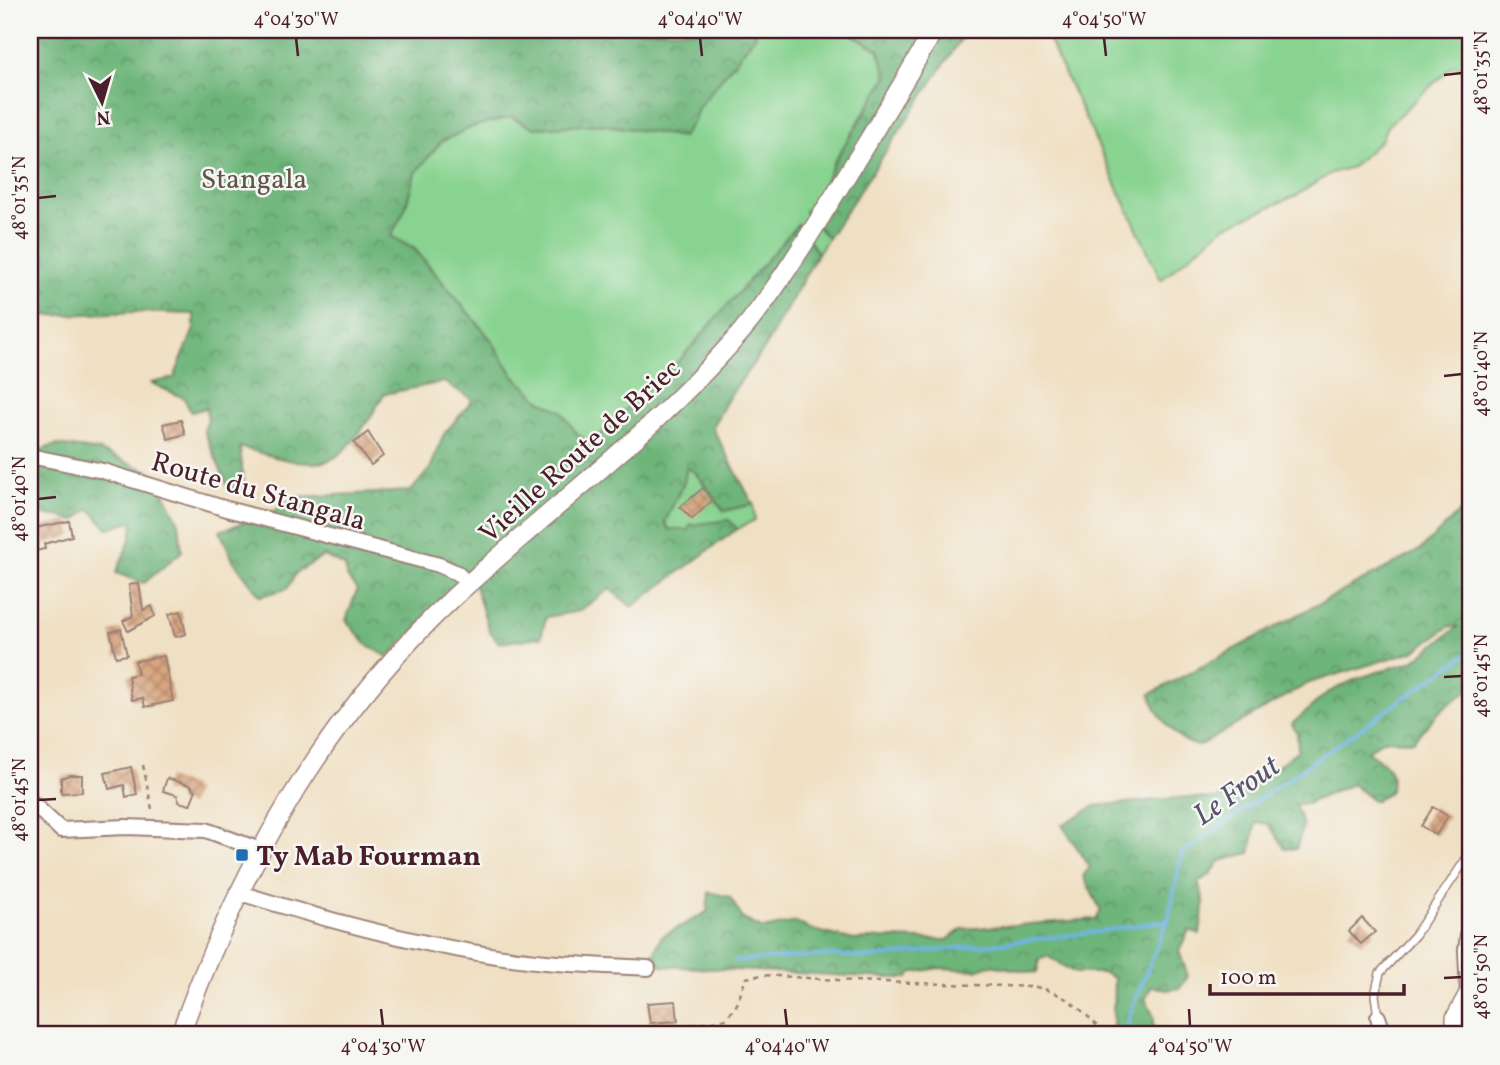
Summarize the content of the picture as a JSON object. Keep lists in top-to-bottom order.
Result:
{
  "streets": {
    "street": ["Vieille Route de Briec", "Route du Stangala"]
  },
  "crossings": [
    ["Vieille Route de Briec", "Route du Stangala"]
  ],
  "water": ["Le Frout"],
  "parks": ["Stangala"],
  "places": {
    "transit": ["Ty Mab Fourman"]
  },
  "scale_bar": "100 m",
  "north": "bottom",
  "coordinates": [
    "4°04'30\"W",
    "4°04'40\"W",
    "4°04'50\"W",
    "48°01'35\"N",
    "48°01'40\"N",
    "48°01'45\"N",
    "48°01'50\"N"
  ]
}
